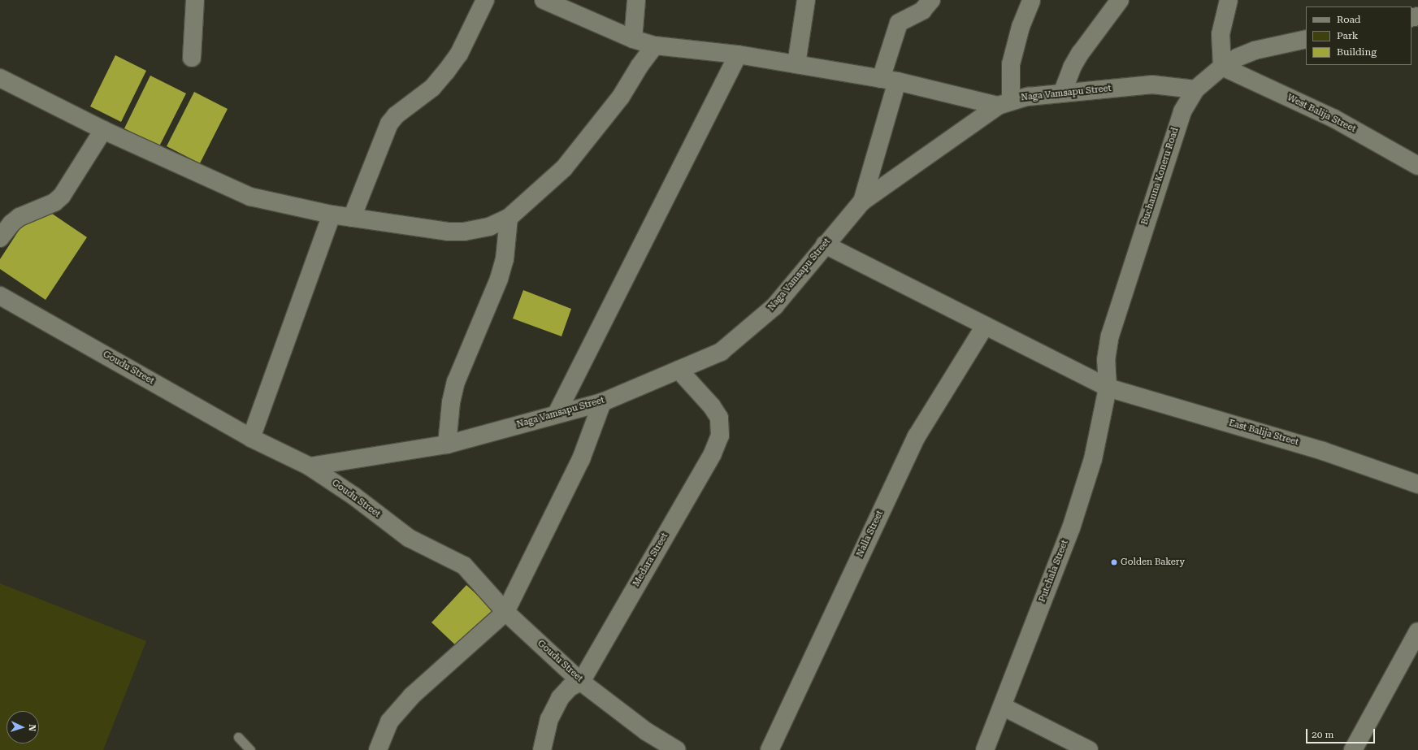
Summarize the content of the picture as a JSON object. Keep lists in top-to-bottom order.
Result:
{
  "streets": {
    "street": [
      "Naga Vamsapu Street",
      "West Balija Street",
      "Buchanna Koneru Road",
      "Goudu Street",
      "East Balija Street",
      "Nalla Street",
      "Medara Street",
      "Putchala Street"
    ]
  },
  "crossings": [
    ["Naga Vamsapu Street", "Buchanna Koneru Road"],
    ["Naga Vamsapu Street", "Goudu Street"],
    ["Naga Vamsapu Street", "East Balija Street"],
    ["Naga Vamsapu Street", "Medara Street"],
    ["West Balija Street", "Buchanna Koneru Road"],
    ["Buchanna Koneru Road", "East Balija Street"],
    ["Buchanna Koneru Road", "Putchala Street"],
    ["Goudu Street", "Medara Street"],
    ["East Balija Street", "Nalla Street"],
    ["East Balija Street", "Putchala Street"]
  ],
  "places": ["Golden Bakery"],
  "legend": ["Road", "Park", "Building"],
  "scale_bar": "20 m",
  "north": "right"
}
